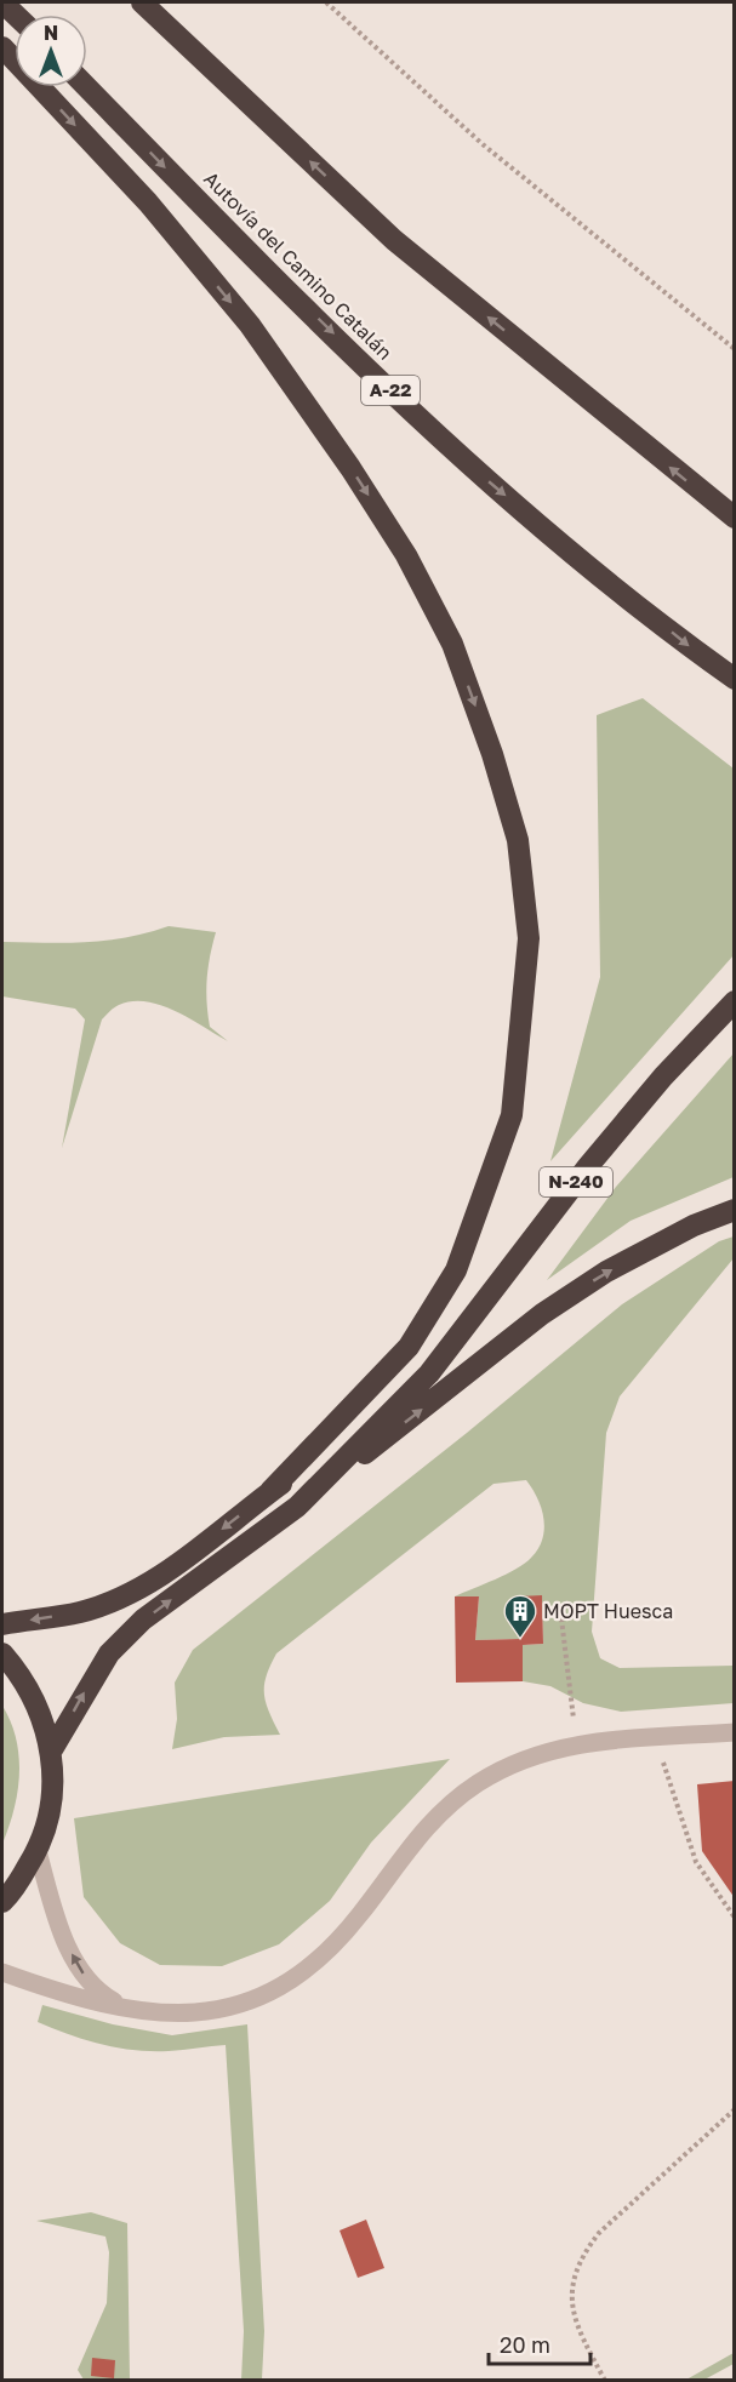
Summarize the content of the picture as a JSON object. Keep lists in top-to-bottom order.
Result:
{
  "streets": {
    "highway": ["Autovía del Camino Catalán", "A-22", "N-240"]
  },
  "places": {
    "building": ["MOPT Huesca"]
  },
  "scale_bar": "20 m",
  "north": "top"
}
